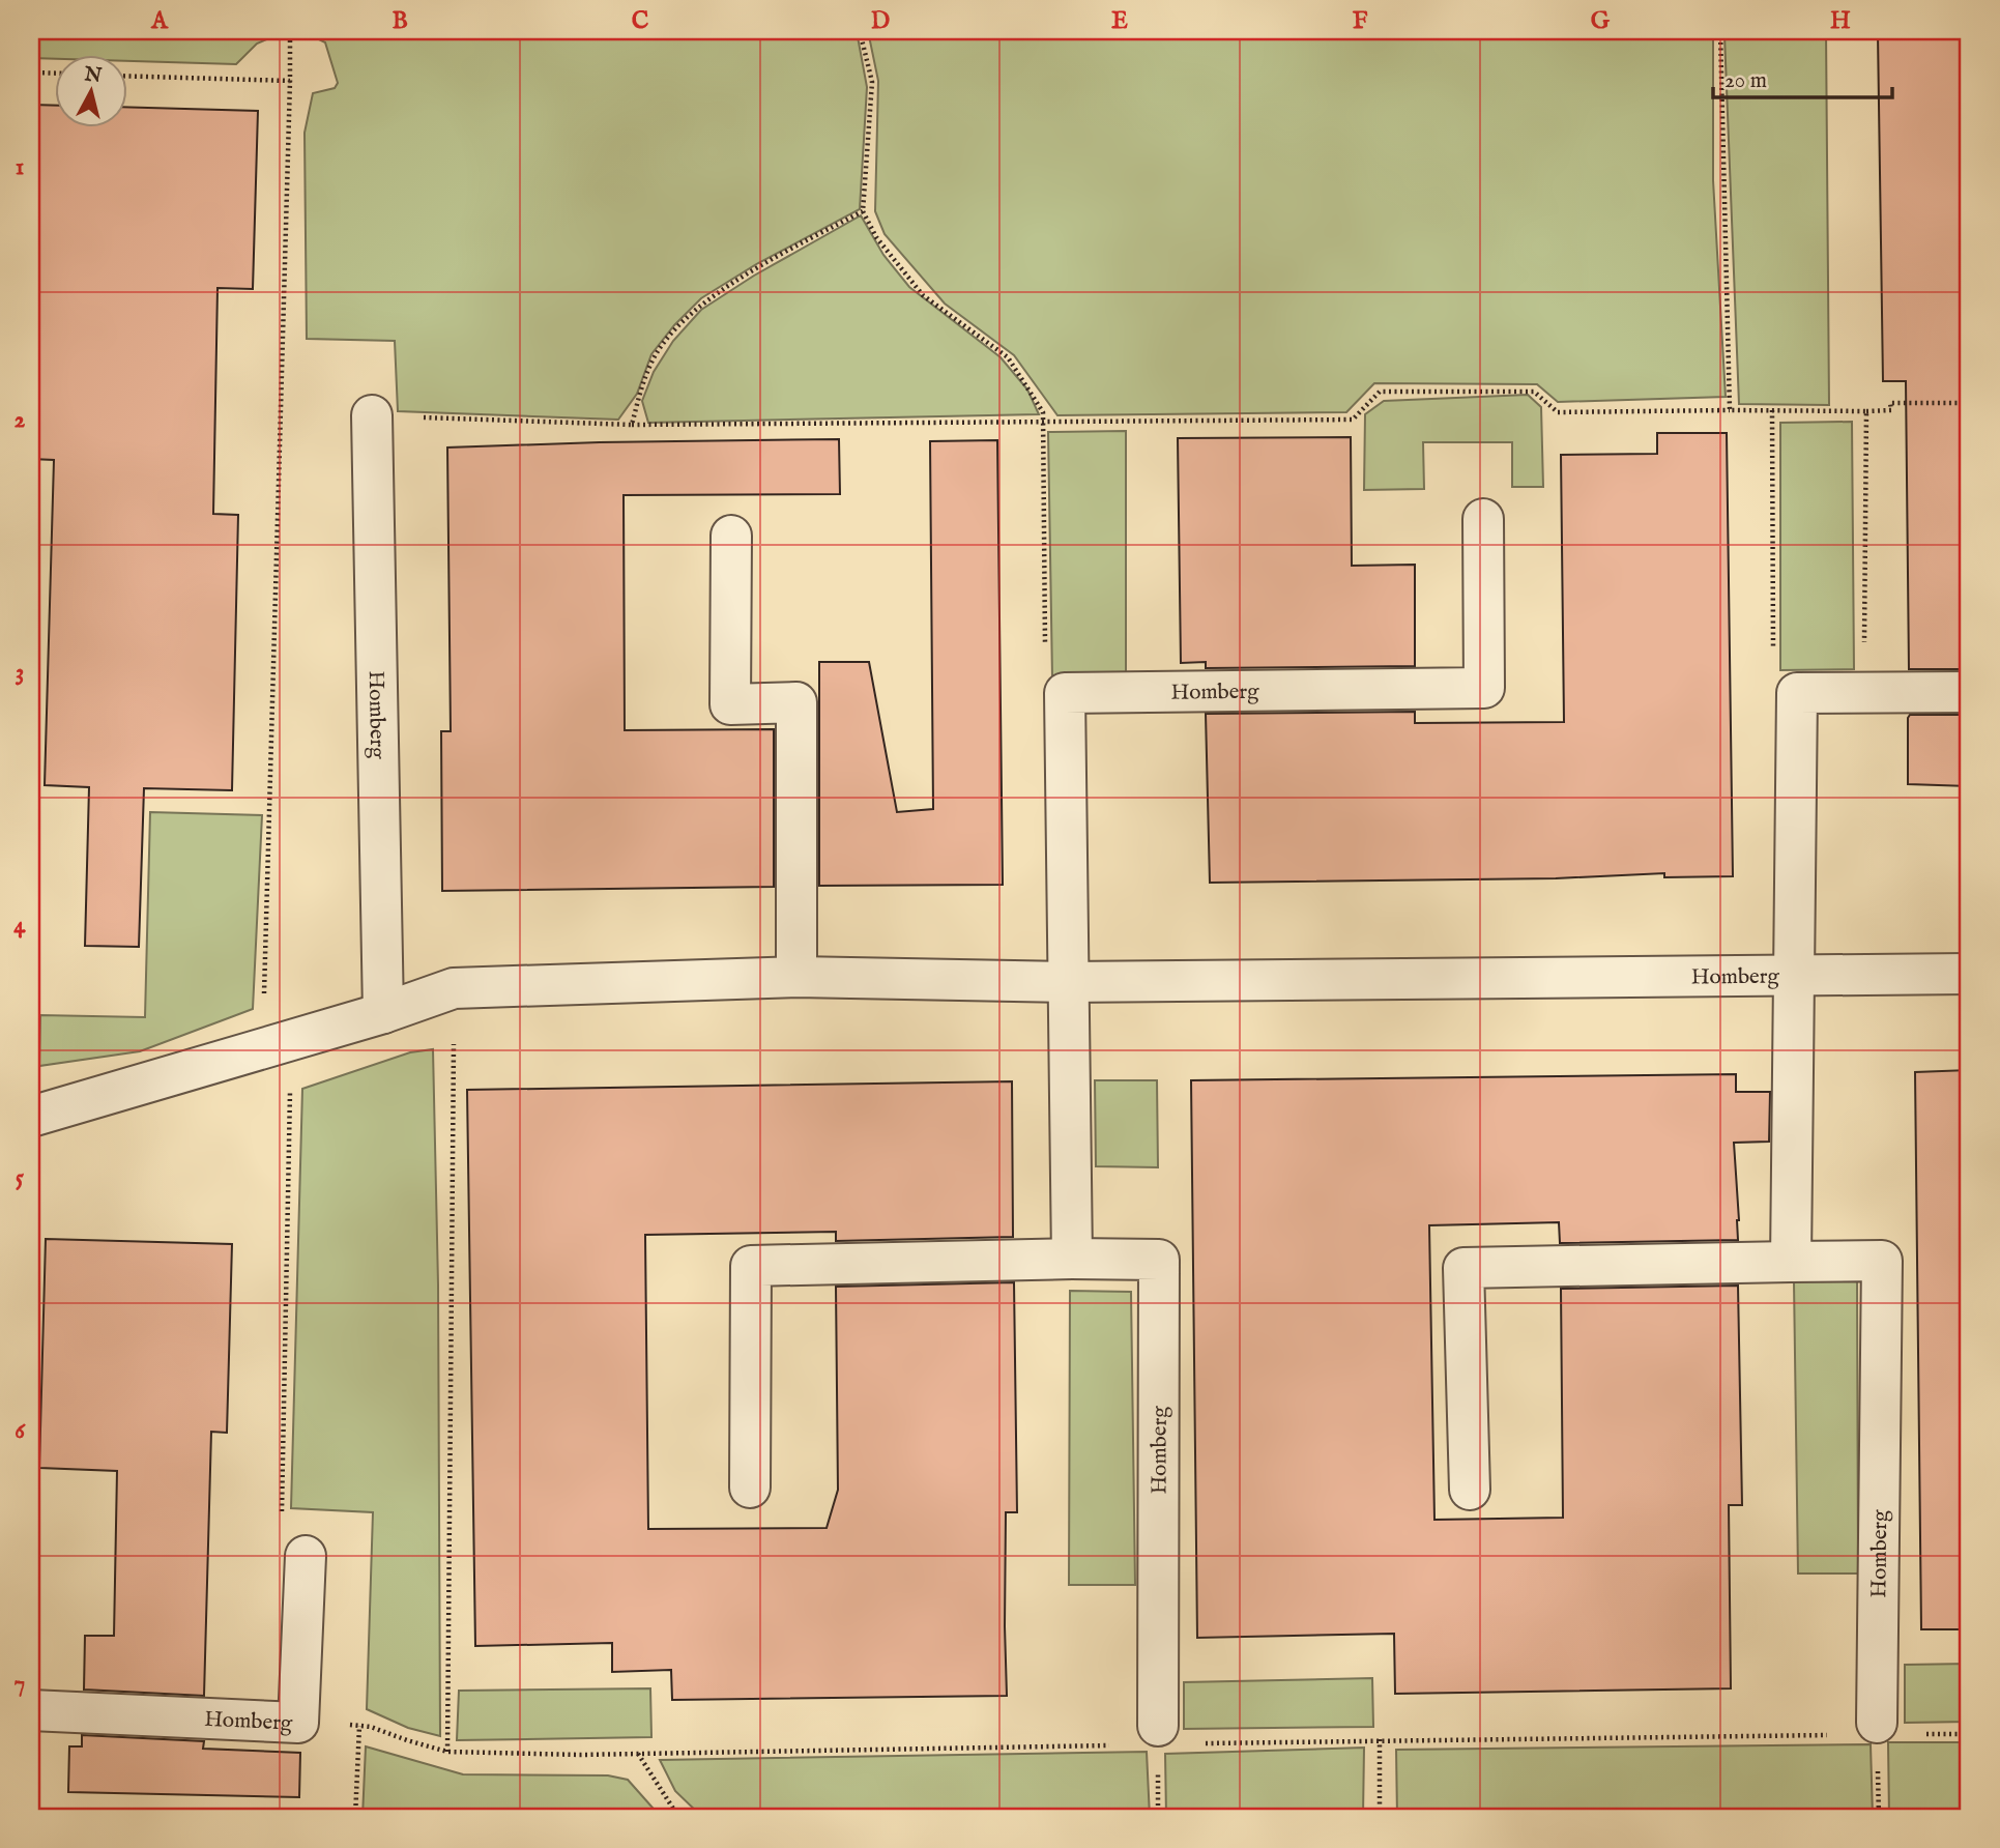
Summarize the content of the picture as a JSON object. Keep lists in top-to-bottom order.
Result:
{
  "streets": {
    "street": ["Homberg"]
  },
  "scale_bar": "20 m",
  "north": "top",
  "grid": {
    "columns": [
      "A",
      "B",
      "C",
      "D",
      "E",
      "F",
      "G",
      "H"
    ],
    "rows": [
      "1",
      "2",
      "3",
      "4",
      "5",
      "6",
      "7"
    ]
  }
}
